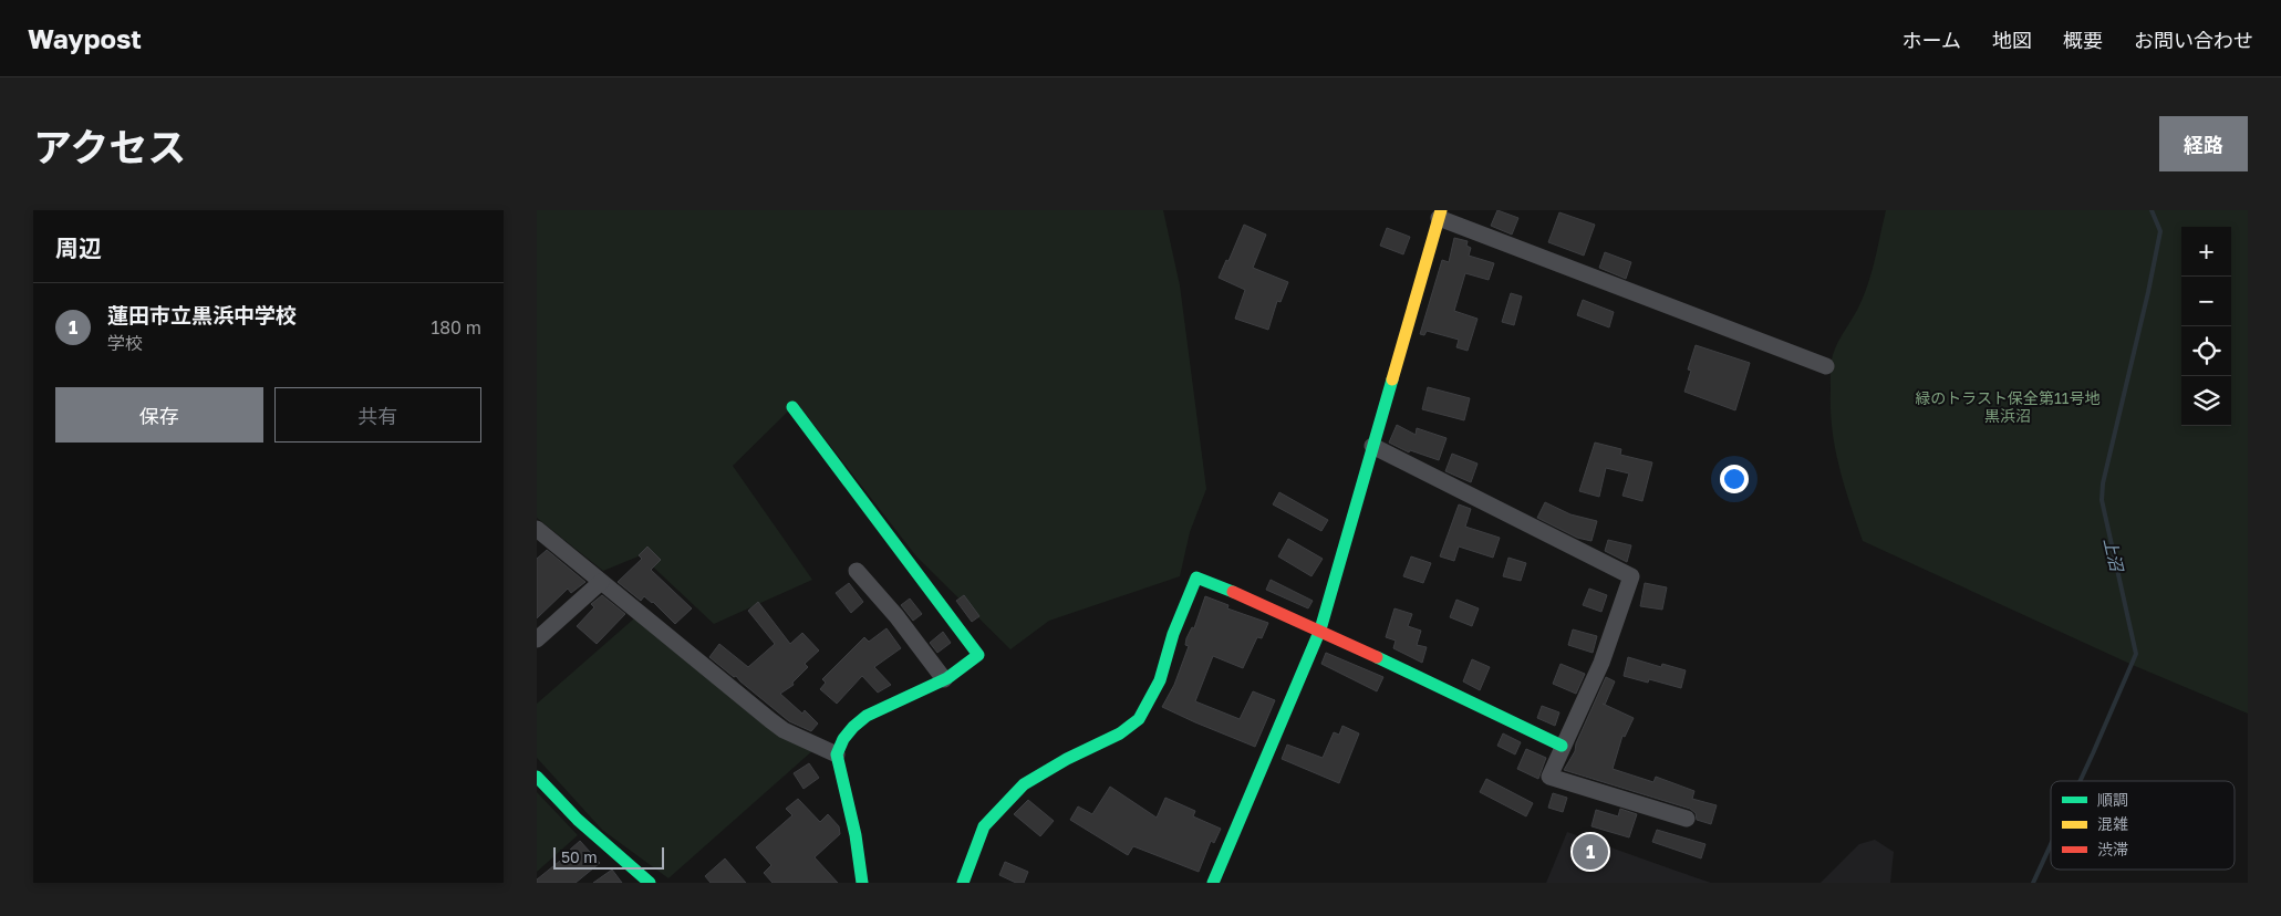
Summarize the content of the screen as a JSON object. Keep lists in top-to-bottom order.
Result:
{
  "water": ["上沼"],
  "parks": ["緑のトラスト保全第11号地 黒浜沼"],
  "legend": ["順調", "混雑", "渋滞"],
  "scale_bar": "50 m",
  "page": {
    "header": "Waypost",
    "nav": [
      "ホーム",
      "地図",
      "概要",
      "お問い合わせ"
    ],
    "title": "アクセス",
    "buttons": [
      "経路",
      ["保存", "共有"]
    ],
    "heading": "周辺",
    "map_buttons": ["+", "−"],
    "list": [
      {
        "mark": "1",
        "name": "蓮田市立黒浜中学校",
        "note": "学校",
        "value": "180 m"
      }
    ],
    "pins": "1",
    "scale": "50 m"
  }
}
